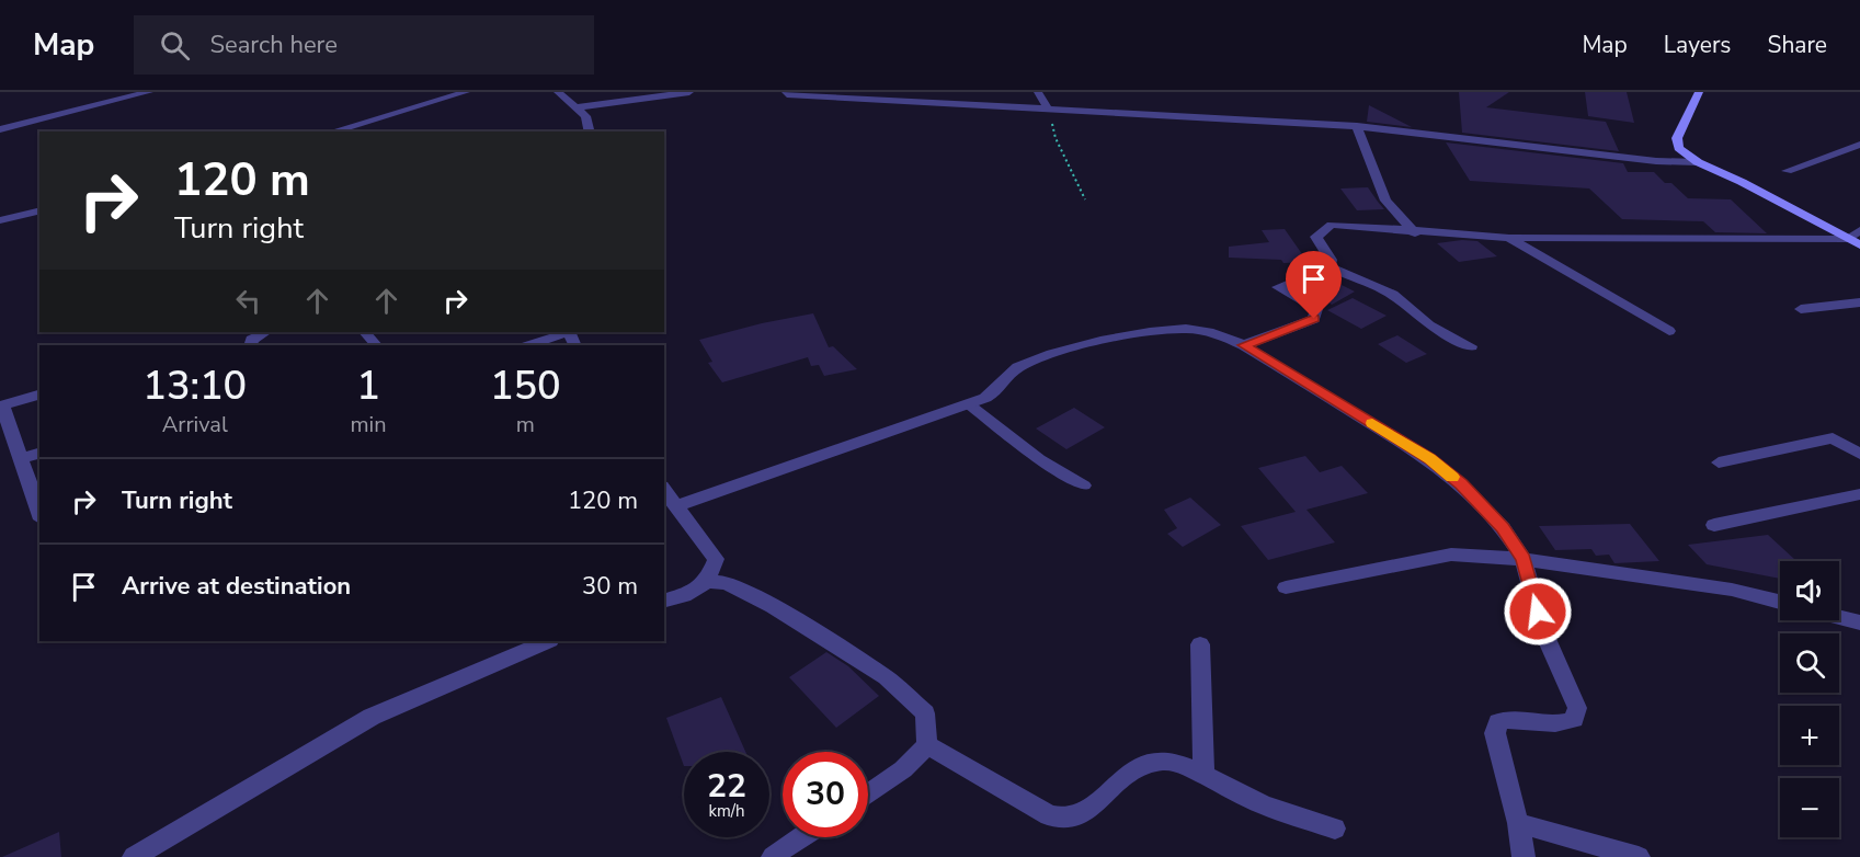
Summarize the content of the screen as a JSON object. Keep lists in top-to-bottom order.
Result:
{
  "page": {
    "header": "Map",
    "search": "Search here",
    "nav": ["Map", "Layers", "Share"],
    "turn": ["120 m", "Turn right"],
    "eta": [
      "13:10",
      "Arrival",
      "1",
      "min",
      "150",
      "m"
    ],
    "list": [
      {
        "name": "Turn right",
        "value": "120 m"
      },
      {
        "name": "Arrive at destination",
        "value": "30 m"
      }
    ],
    "map_buttons": ["+", "−"],
    "speed": "22 km/h",
    "limit": "30"
  }
}
